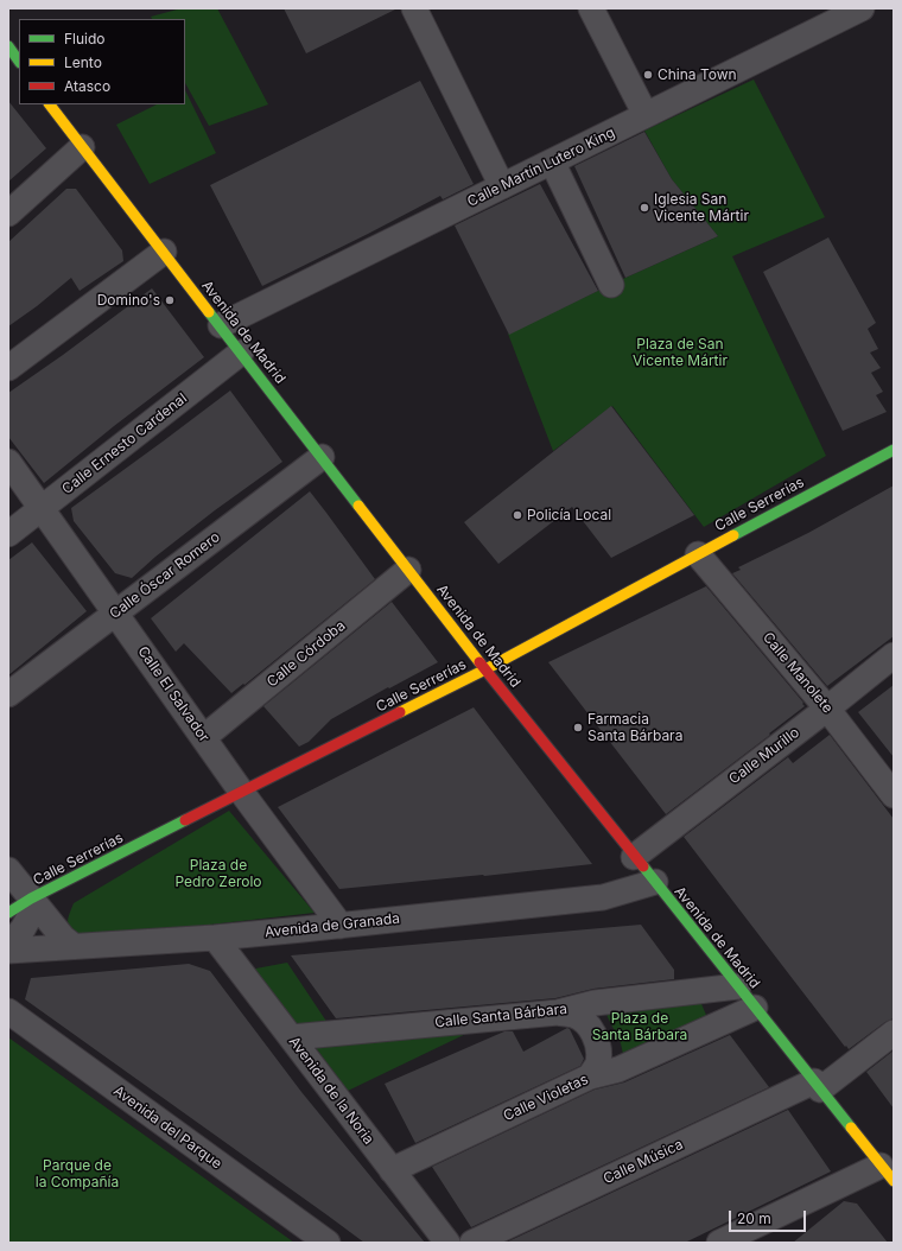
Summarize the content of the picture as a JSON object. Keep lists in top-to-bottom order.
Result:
{
  "streets": {
    "main road": ["Avenida de Madrid", "Calle Serrerías"],
    "street": [
      "Calle Martín Lutero King",
      "Calle Ernesto Cardenal",
      "Calle Óscar Romero",
      "Calle Córdoba",
      "Calle Manolete",
      "Calle El Salvador",
      "Calle Murillo",
      "Avenida de Granada",
      "Calle Santa Bárbara",
      "Avenida de la Noria",
      "Calle Violetas",
      "Avenida del Parque",
      "Calle Música"
    ]
  },
  "crossings": [
    ["Calle Martín Lutero King", "Avenida de Madrid"],
    ["Avenida de Madrid", "Calle Ernesto Cardenal"],
    ["Avenida de Madrid", "Calle Serrerías"],
    ["Avenida de Madrid", "Calle Óscar Romero"],
    ["Avenida de Madrid", "Calle Córdoba"],
    ["Avenida de Madrid", "Calle Murillo"],
    ["Avenida de Madrid", "Avenida de Granada"],
    ["Avenida de Madrid", "Calle Santa Bárbara"],
    ["Avenida de Madrid", "Calle Violetas"],
    ["Avenida de Madrid", "Calle Música"],
    ["Calle Ernesto Cardenal", "Calle El Salvador"],
    ["Calle Serrerías", "Calle Manolete"],
    ["Calle Serrerías", "Calle El Salvador"],
    ["Calle Óscar Romero", "Calle El Salvador"],
    ["Calle Córdoba", "Calle El Salvador"],
    ["Calle Manolete", "Calle Murillo"],
    ["Calle El Salvador", "Avenida de Granada"],
    ["Avenida de Granada", "Avenida de la Noria"],
    ["Calle Santa Bárbara", "Avenida de la Noria"],
    ["Avenida de la Noria", "Calle Violetas"]
  ],
  "parks": [
    "Plaza de San Vicente Mártir",
    "Plaza de Pedro Zerolo",
    "Plaza de Santa Bárbara",
    "Parque de la Compañía"
  ],
  "places": [
    "China Town",
    "Iglesia San Vicente Mártir",
    "Domino's",
    "Policía Local",
    "Farmacia Santa Bárbara"
  ],
  "legend": ["Fluido", "Lento", "Atasco"],
  "scale_bar": "20 m"
}
